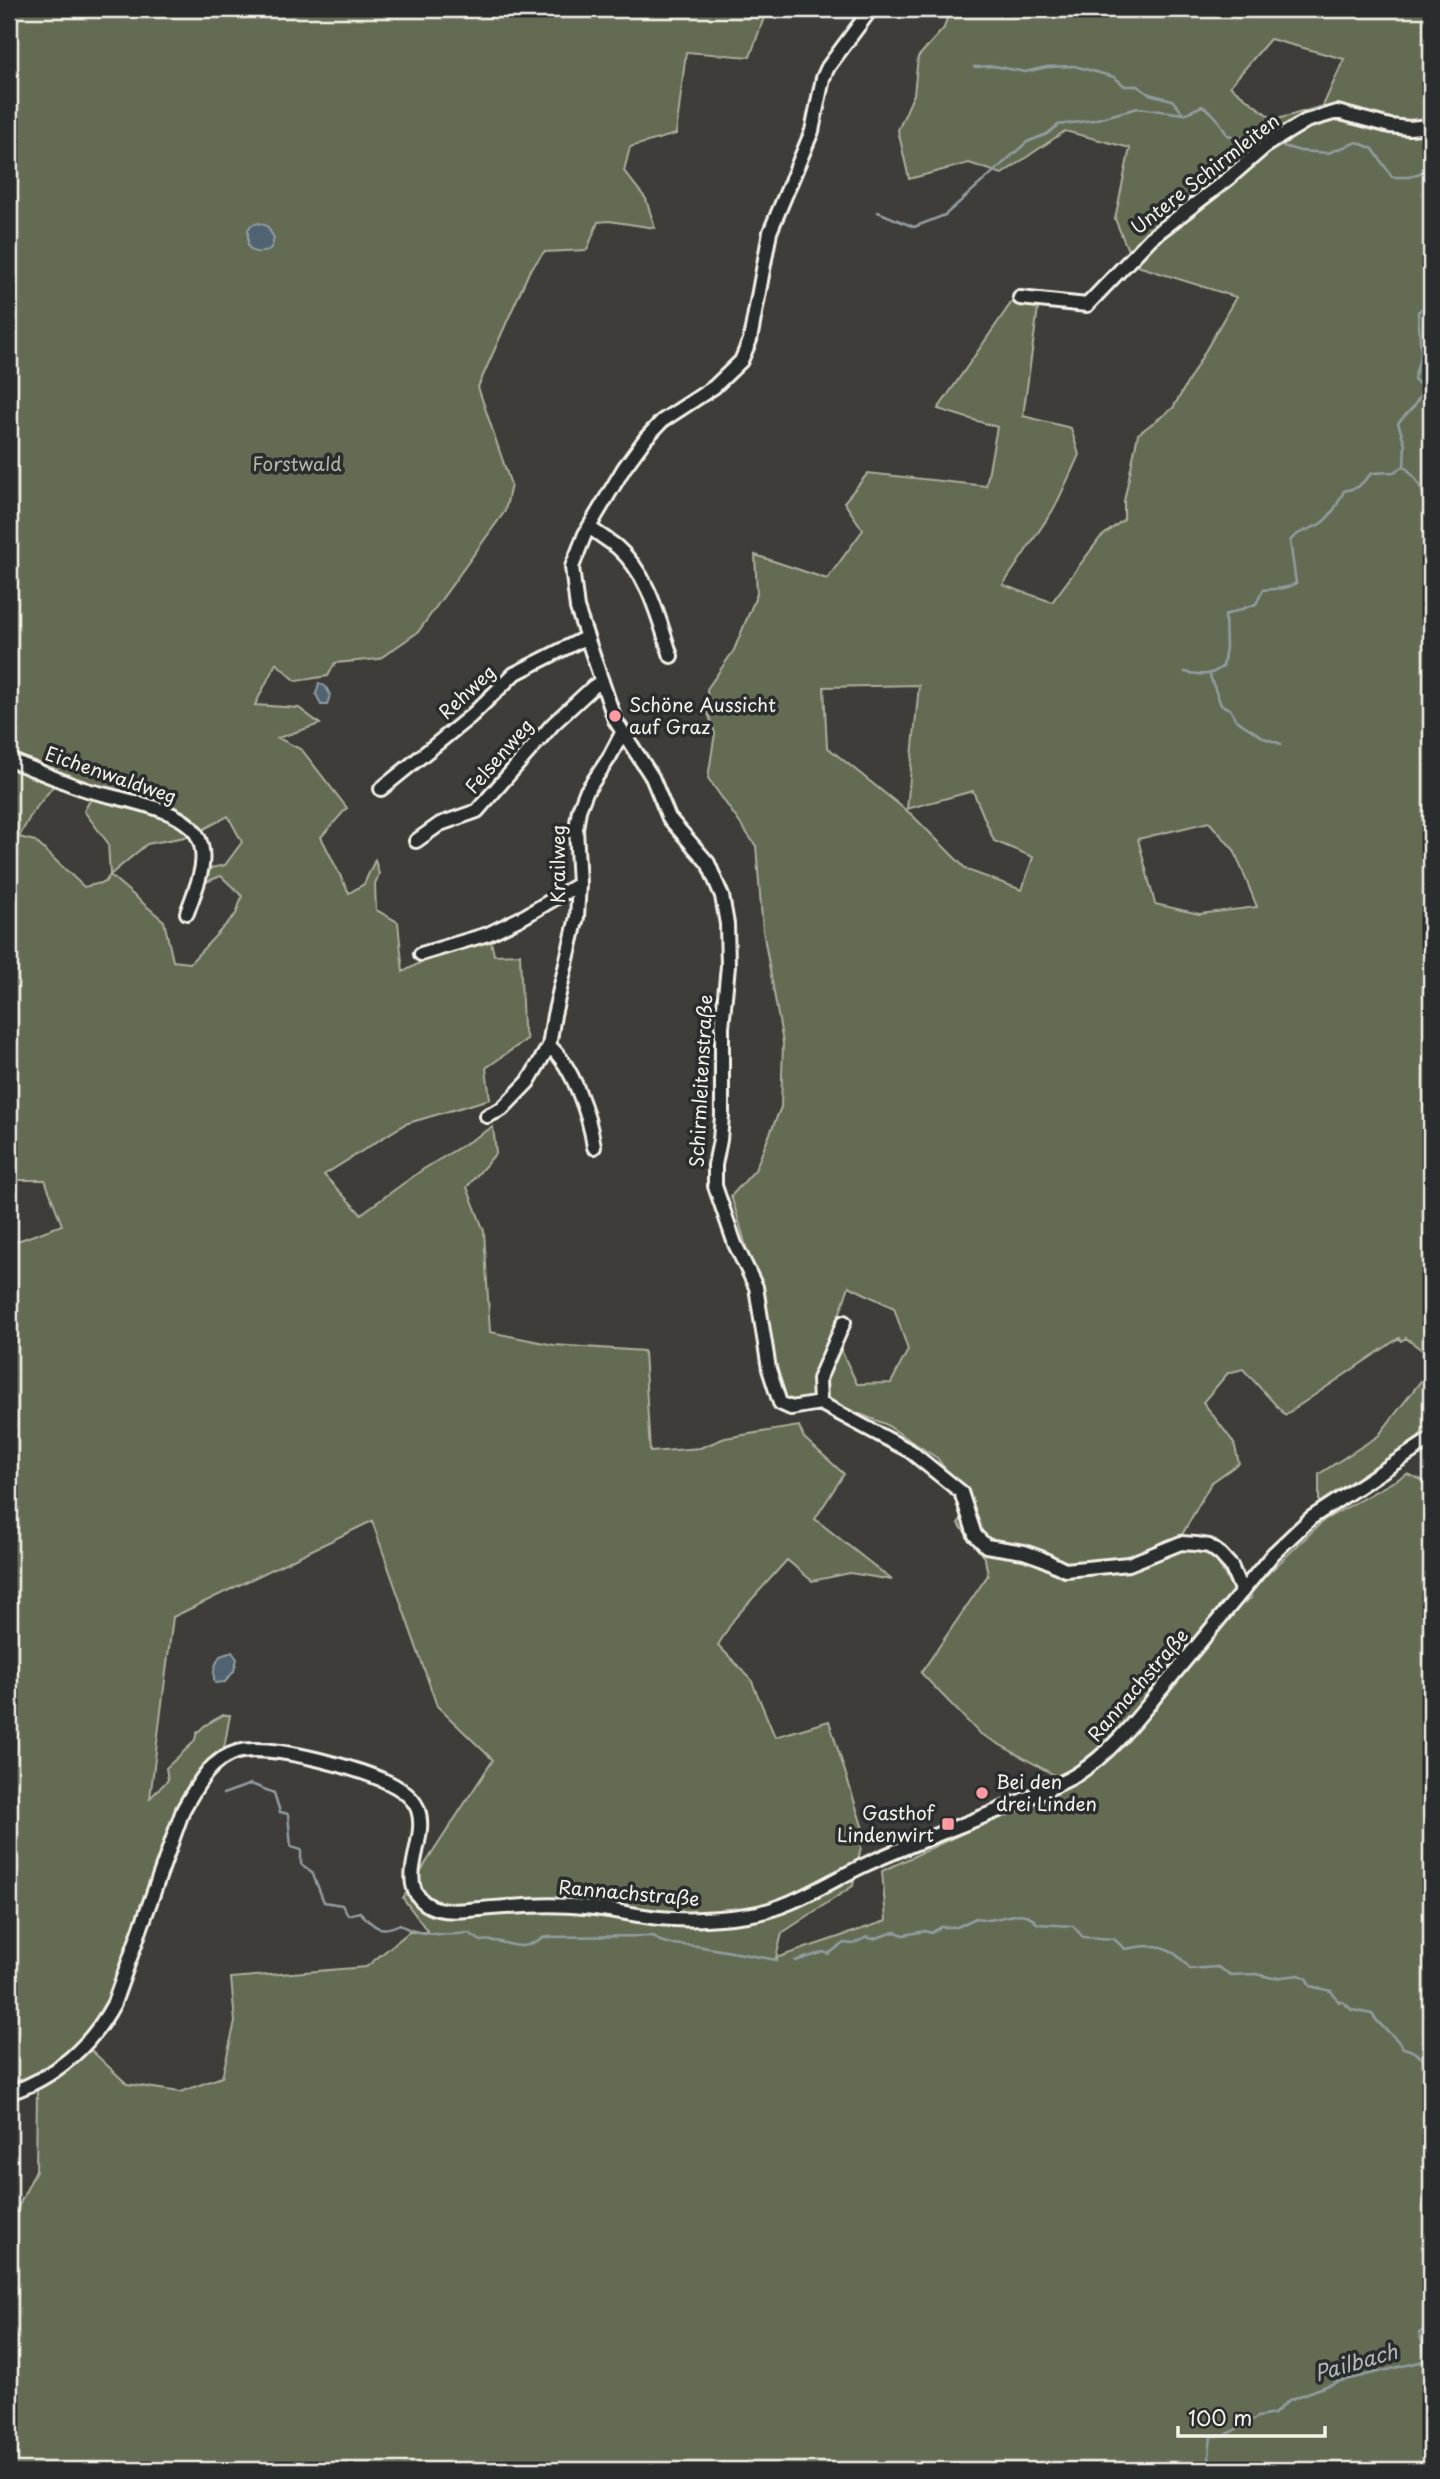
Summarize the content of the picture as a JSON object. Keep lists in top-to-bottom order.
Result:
{
  "streets": {
    "street": [
      "Untere Schirmleiten",
      "Rehweg",
      "Felsenweg",
      "Eichenwaldweg",
      "Krailweg",
      "Schirmleitenstraße",
      "Rannachstraße"
    ]
  },
  "crossings": [
    ["Rehweg", "Schirmleitenstraße"],
    ["Felsenweg", "Schirmleitenstraße"],
    ["Krailweg", "Schirmleitenstraße"],
    ["Schirmleitenstraße", "Rannachstraße"]
  ],
  "water": ["Pailbach"],
  "parks": ["Forstwald"],
  "places": {
    "other": ["Schöne Aussicht auf Graz", "Bei den drei Linden"],
    "transit": ["Gasthof Lindenwirt"]
  },
  "scale_bar": "100 m"
}
